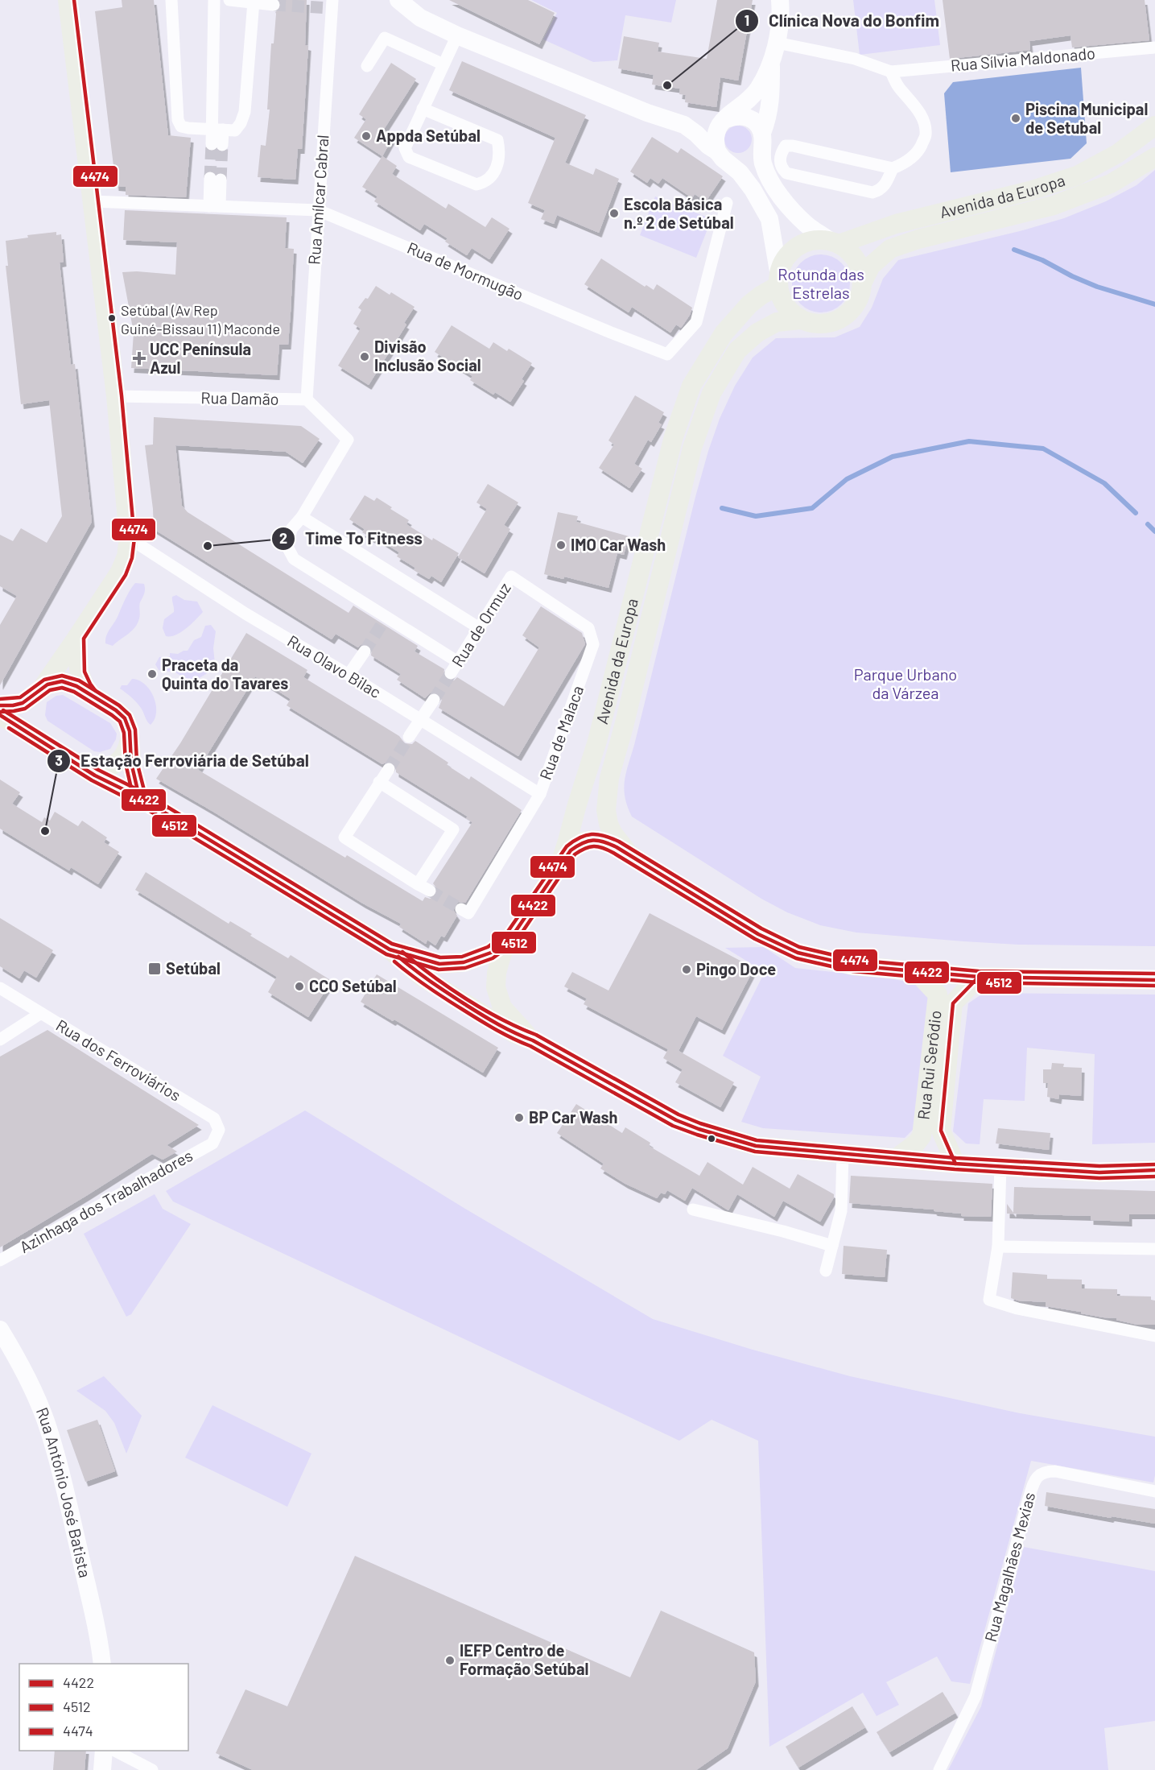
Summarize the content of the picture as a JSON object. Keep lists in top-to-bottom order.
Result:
{
  "streets": {
    "main road": ["Avenida da Europa", "Rua Rui Serôdio", "Rua António José Batista"],
    "street": [
      "Rua Sílvia Maldonado",
      "Rua Amílcar Cabral",
      "Rua de Mormugão",
      "Rua Damão",
      "Rua de Ormuz",
      "Rua Olavo Bilac",
      "Rua de Malaca",
      "Rua dos Ferroviários",
      "Azinhaga dos Trabalhadores",
      "Rua Magalhães Mexias"
    ]
  },
  "crossings": [
    ["Rua Amílcar Cabral", "Rua de Mormugão"],
    ["Rua Amílcar Cabral", "Rua Damão"],
    ["Rua de Ormuz", "Rua de Malaca"],
    ["Rua Olavo Bilac", "Rua de Malaca"],
    ["Rua dos Ferroviários", "Azinhaga dos Trabalhadores"]
  ],
  "parks": ["Rotunda das Estrelas", "Parque Urbano da Várzea"],
  "places": {
    "other": [
      "Clínica Nova do Bonfim",
      "Piscina Municipal de Setubal",
      "Appda Setúbal",
      "Escola Básica n.º 2 de Setúbal",
      "Setúbal (Av Rep Guiné-Bissau 11) Maconde",
      "Divisão Inclusão Social",
      "IMO Car Wash",
      "Time To Fitness",
      "Praceta da Quinta do Tavares",
      "Estação Ferroviária de Setúbal",
      "Pingo Doce",
      "CCO Setúbal",
      "BP Car Wash",
      "IEFP Centro de Formação Setúbal"
    ],
    "health": ["UCC Península Azul"],
    "transit": ["Setúbal"]
  },
  "lines": ["transit line 4474", "transit line 4422", "transit line 4512"],
  "legend": ["4422", "4512", "4474"]
}
